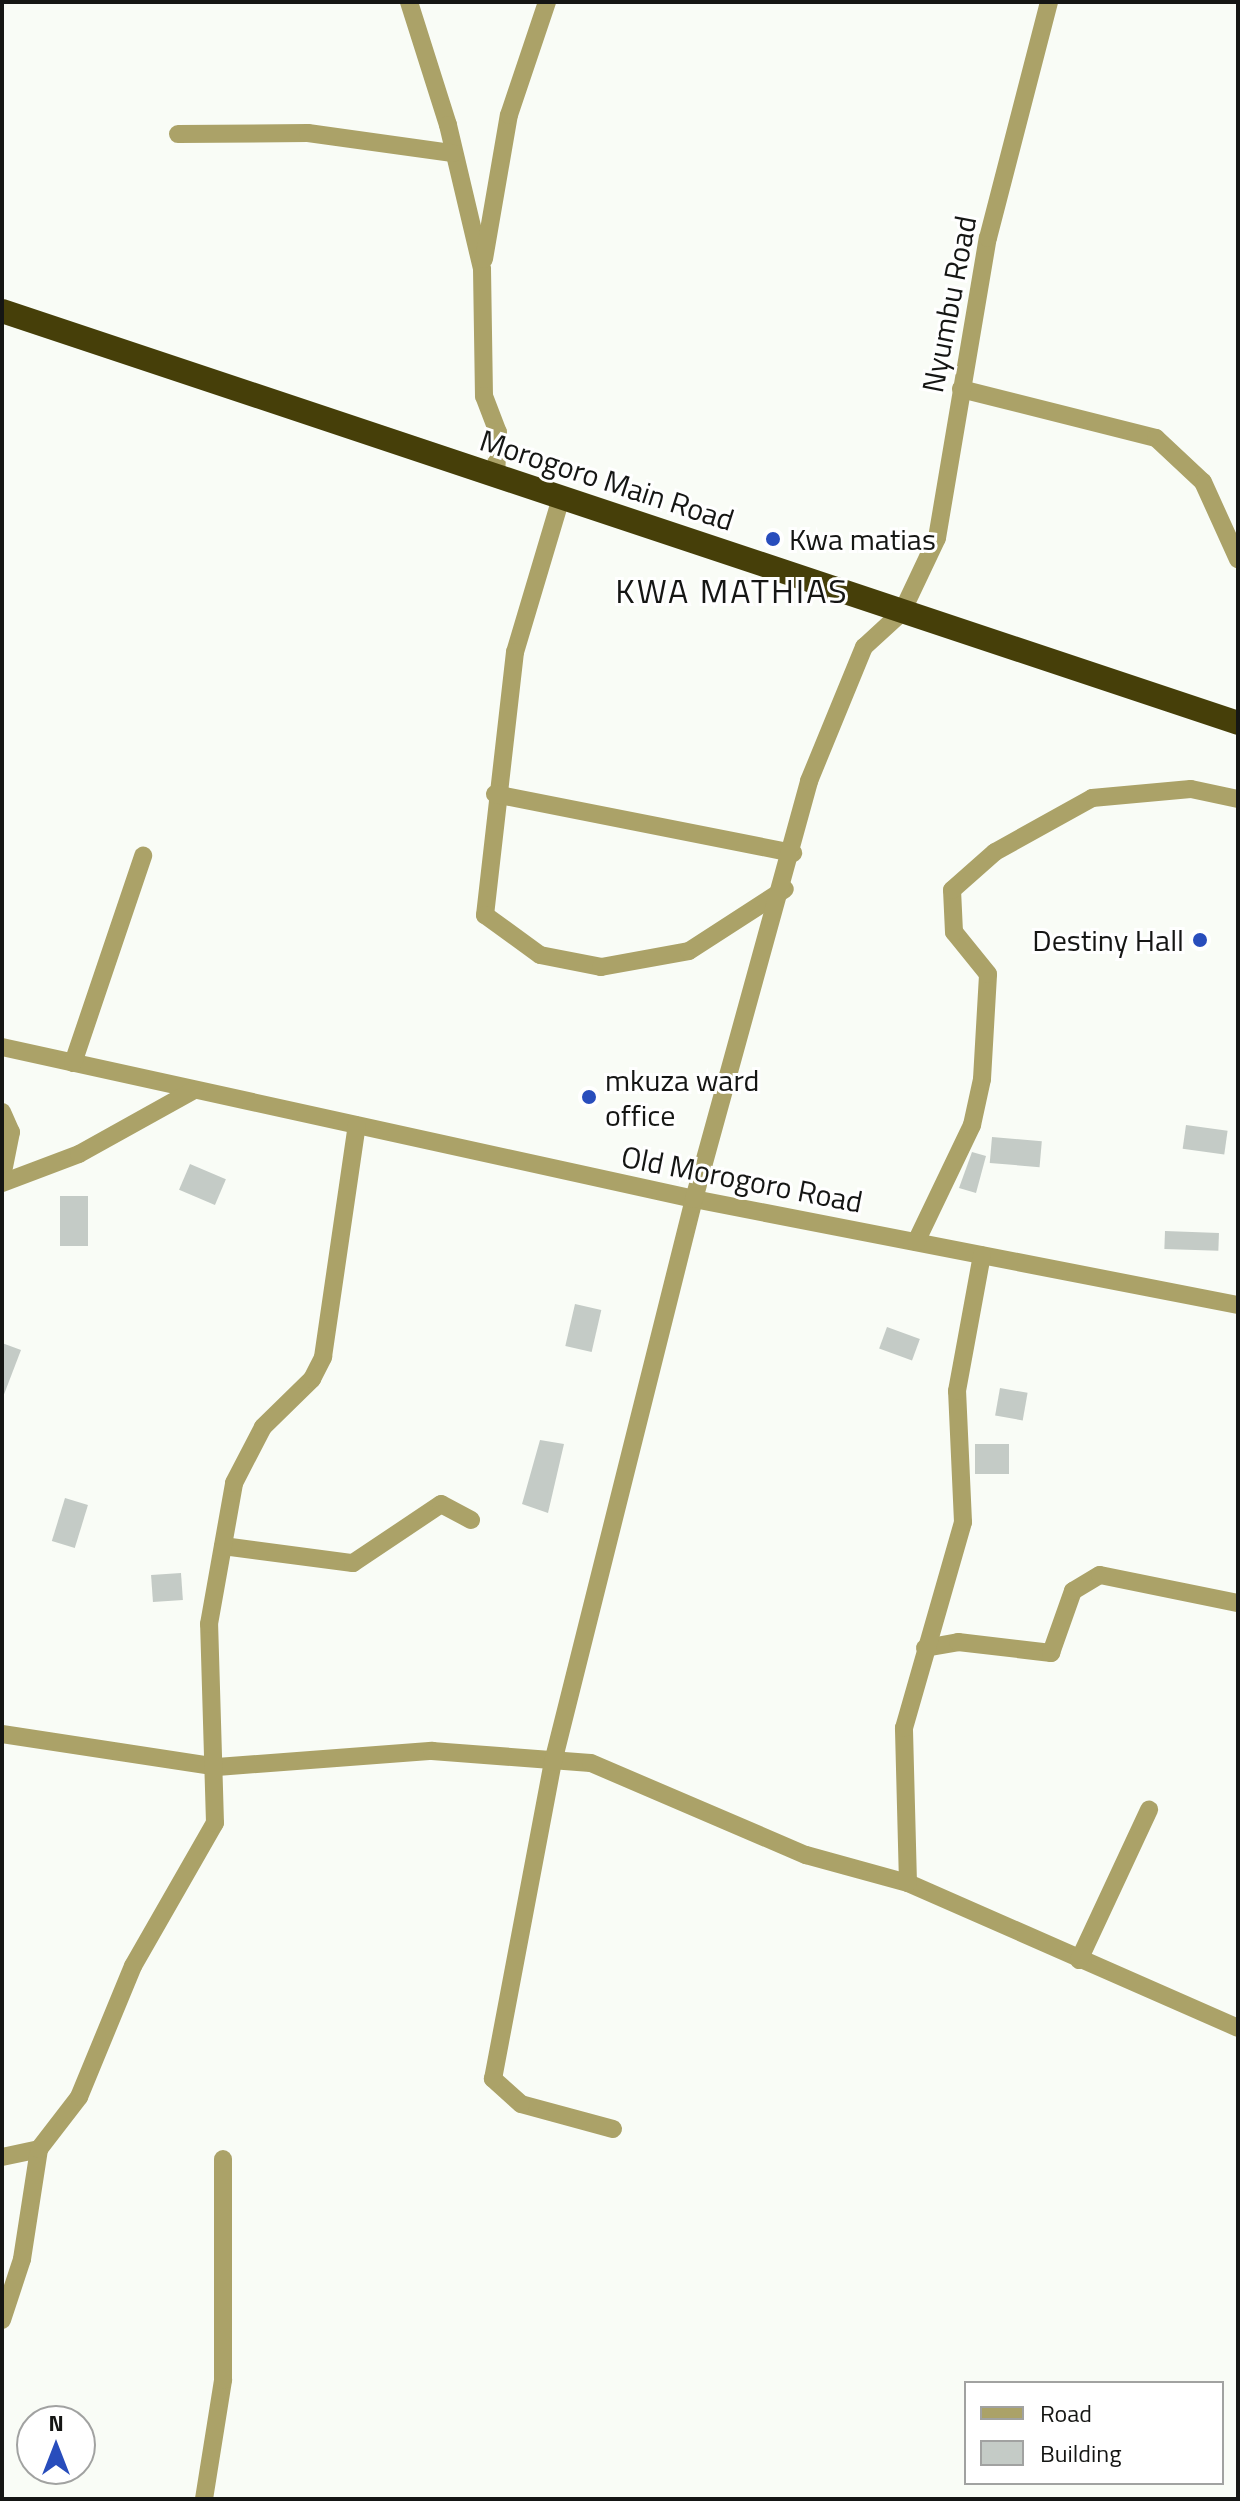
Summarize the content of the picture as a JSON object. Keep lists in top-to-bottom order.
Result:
{
  "streets": {
    "highway": ["Morogoro Main Road"],
    "street": ["Nyumbu Road", "Old Morogoro Road"]
  },
  "crossings": [
    ["Nyumbu Road", "Morogoro Main Road"]
  ],
  "districts": ["KWA MATHIAS"],
  "places": ["Kwa matias", "Destiny Hall", "mkuza ward office"],
  "legend": ["Road", "Building"],
  "north": "top"
}
